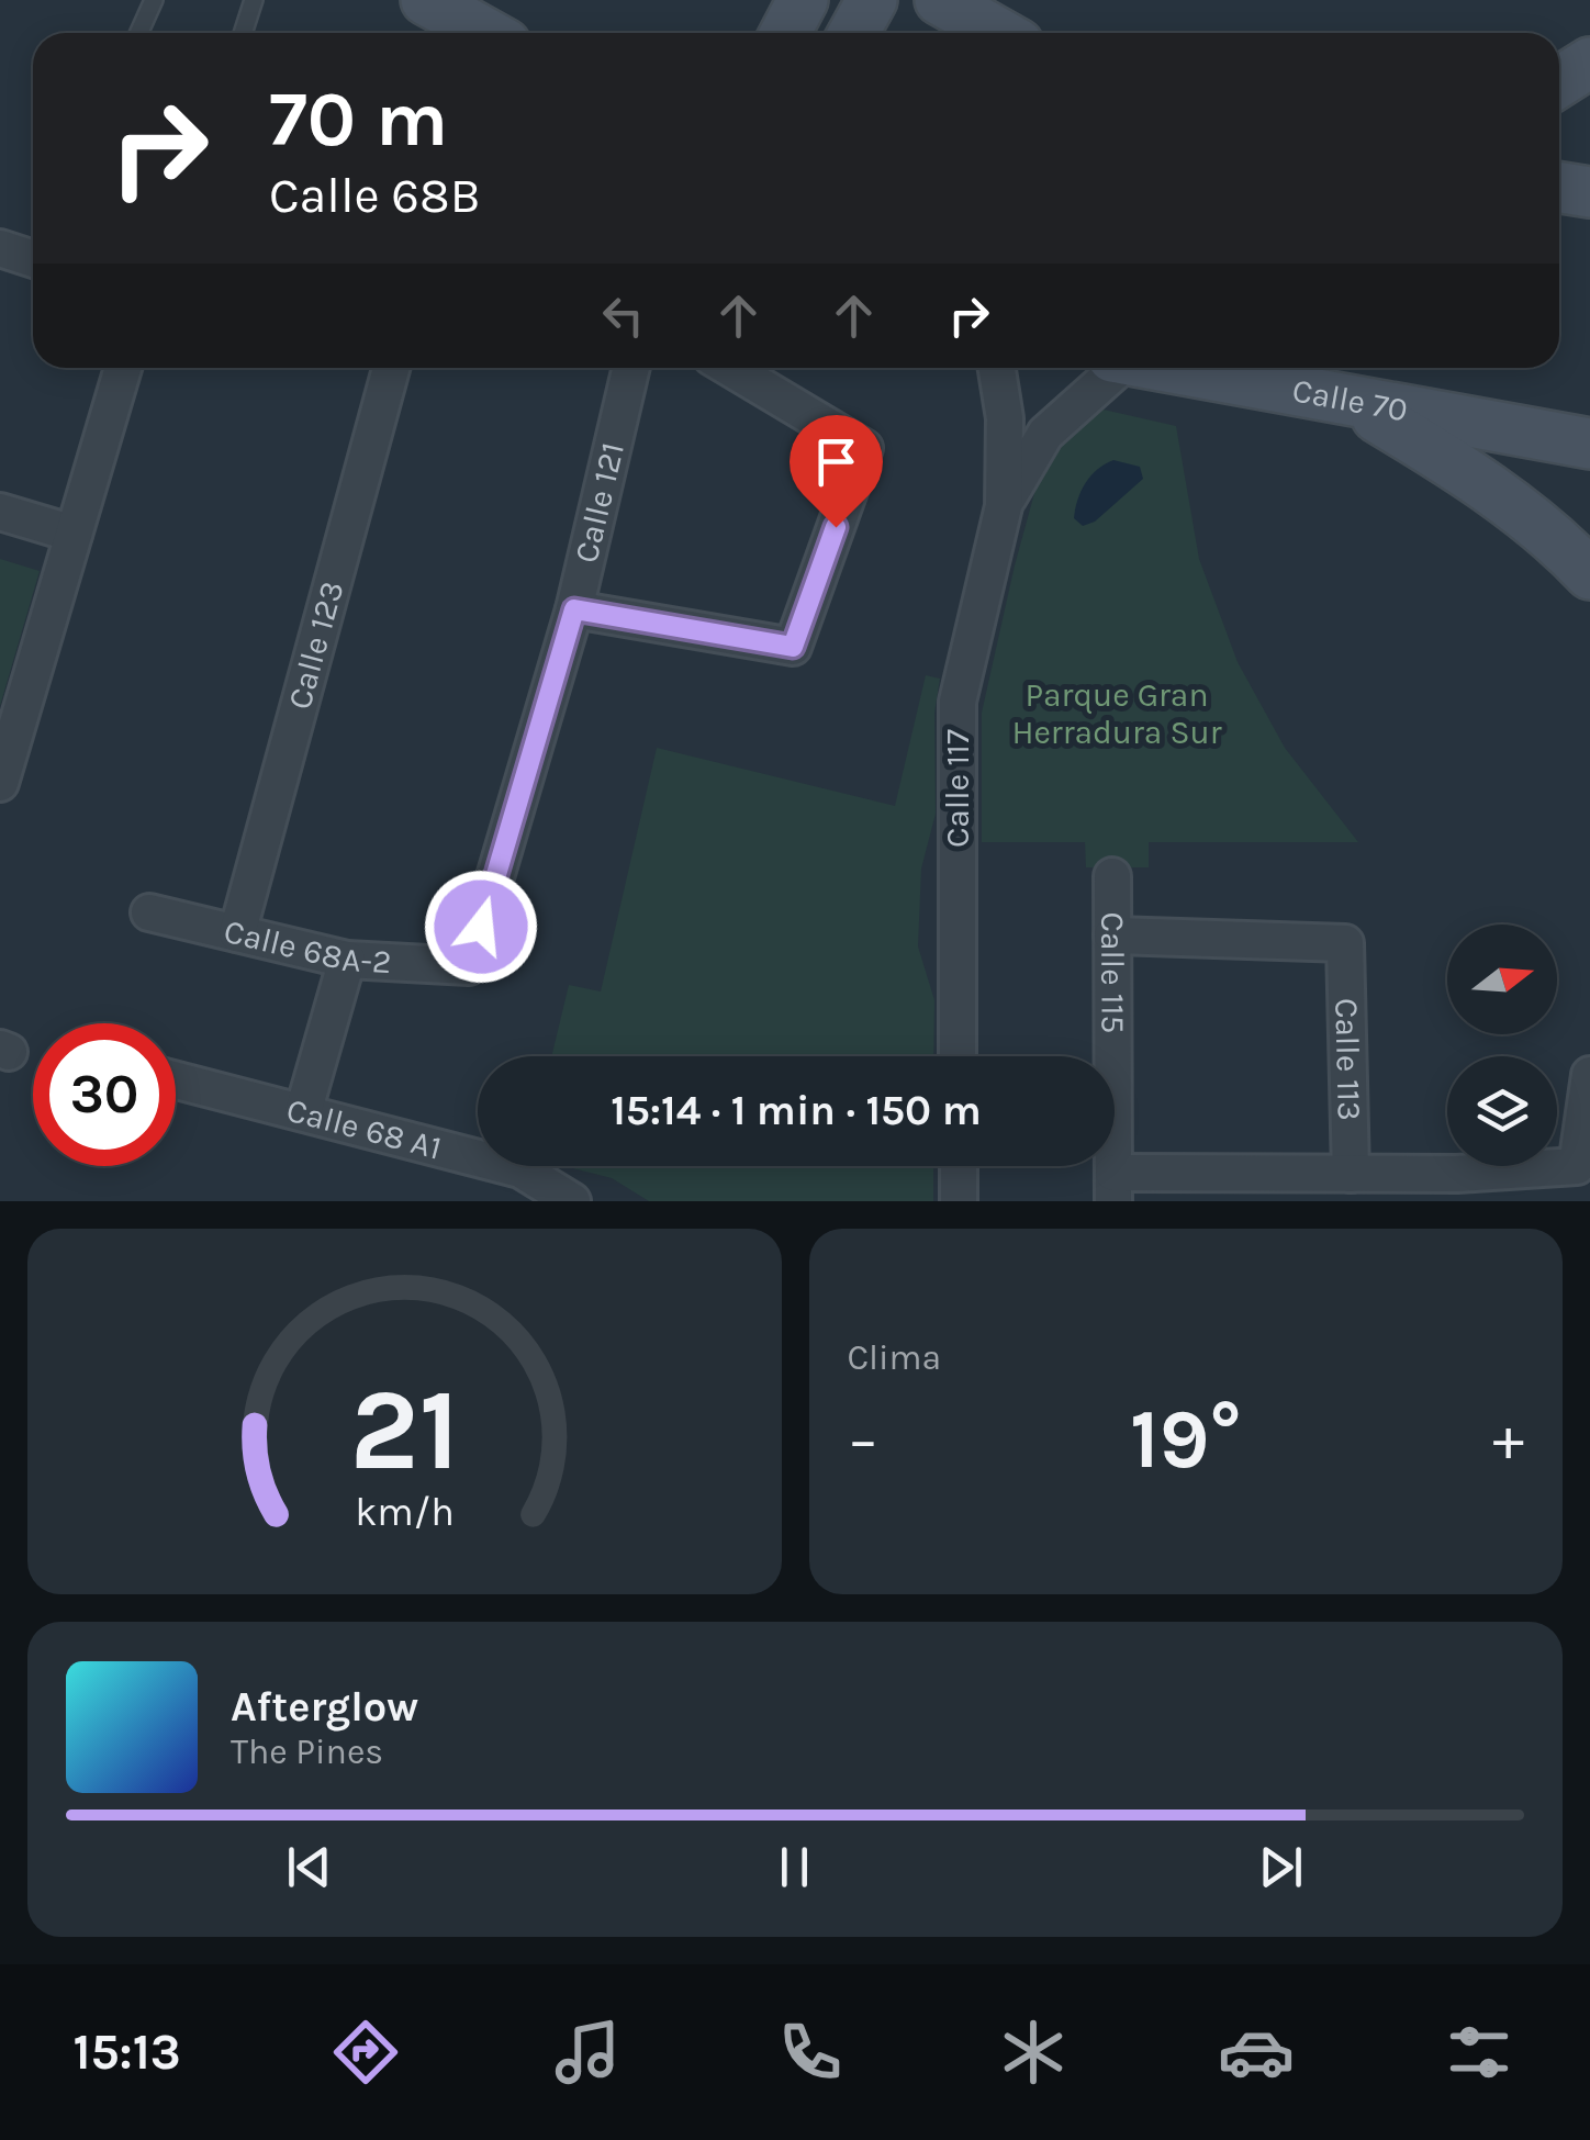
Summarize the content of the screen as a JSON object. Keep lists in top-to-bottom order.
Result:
{
  "streets": {
    "street": [
      "Calle 70",
      "Calle 121",
      "Calle 123",
      "Calle 117",
      "Calle 68A-2",
      "Calle 115",
      "Calle 113",
      "Calle 68 A1"
    ]
  },
  "crossings": [
    ["Calle 121", "Calle 68A-2"],
    ["Calle 123", "Calle 68A-2"],
    ["Calle 115", "Calle 113"]
  ],
  "parks": ["Parque Gran Herradura Sur"],
  "north": "right",
  "page": {
    "turn": ["70 m", "Calle 68B"],
    "limit": "30",
    "trip": "15:14 · 1 min · 150 m",
    "tile": "Clima",
    "heat": ["−", "19°", "+"],
    "song": ["Afterglow", "The Pines"],
    "tabs": "15:13",
    "gauge": ["21", "km/h"]
  }
}
